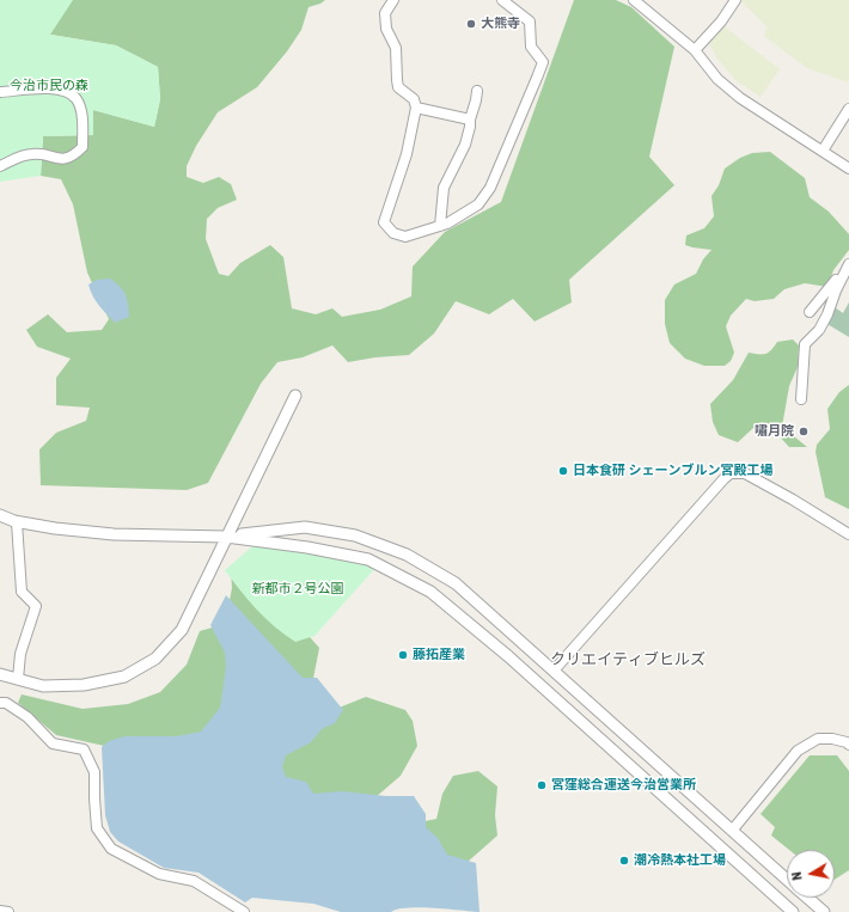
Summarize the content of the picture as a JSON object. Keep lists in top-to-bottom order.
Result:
{
  "districts": ["クリエイティブヒルズ"],
  "parks": ["今治市民の森", "新都市２号公園"],
  "places": [
    "大熊寺",
    "嘯月院",
    "日本食研 シェーンブルン宮殿工場",
    "藤拓産業",
    "宮窪総合運送今治営業所",
    "潮冷熱本社工場"
  ],
  "north": "left"
}
